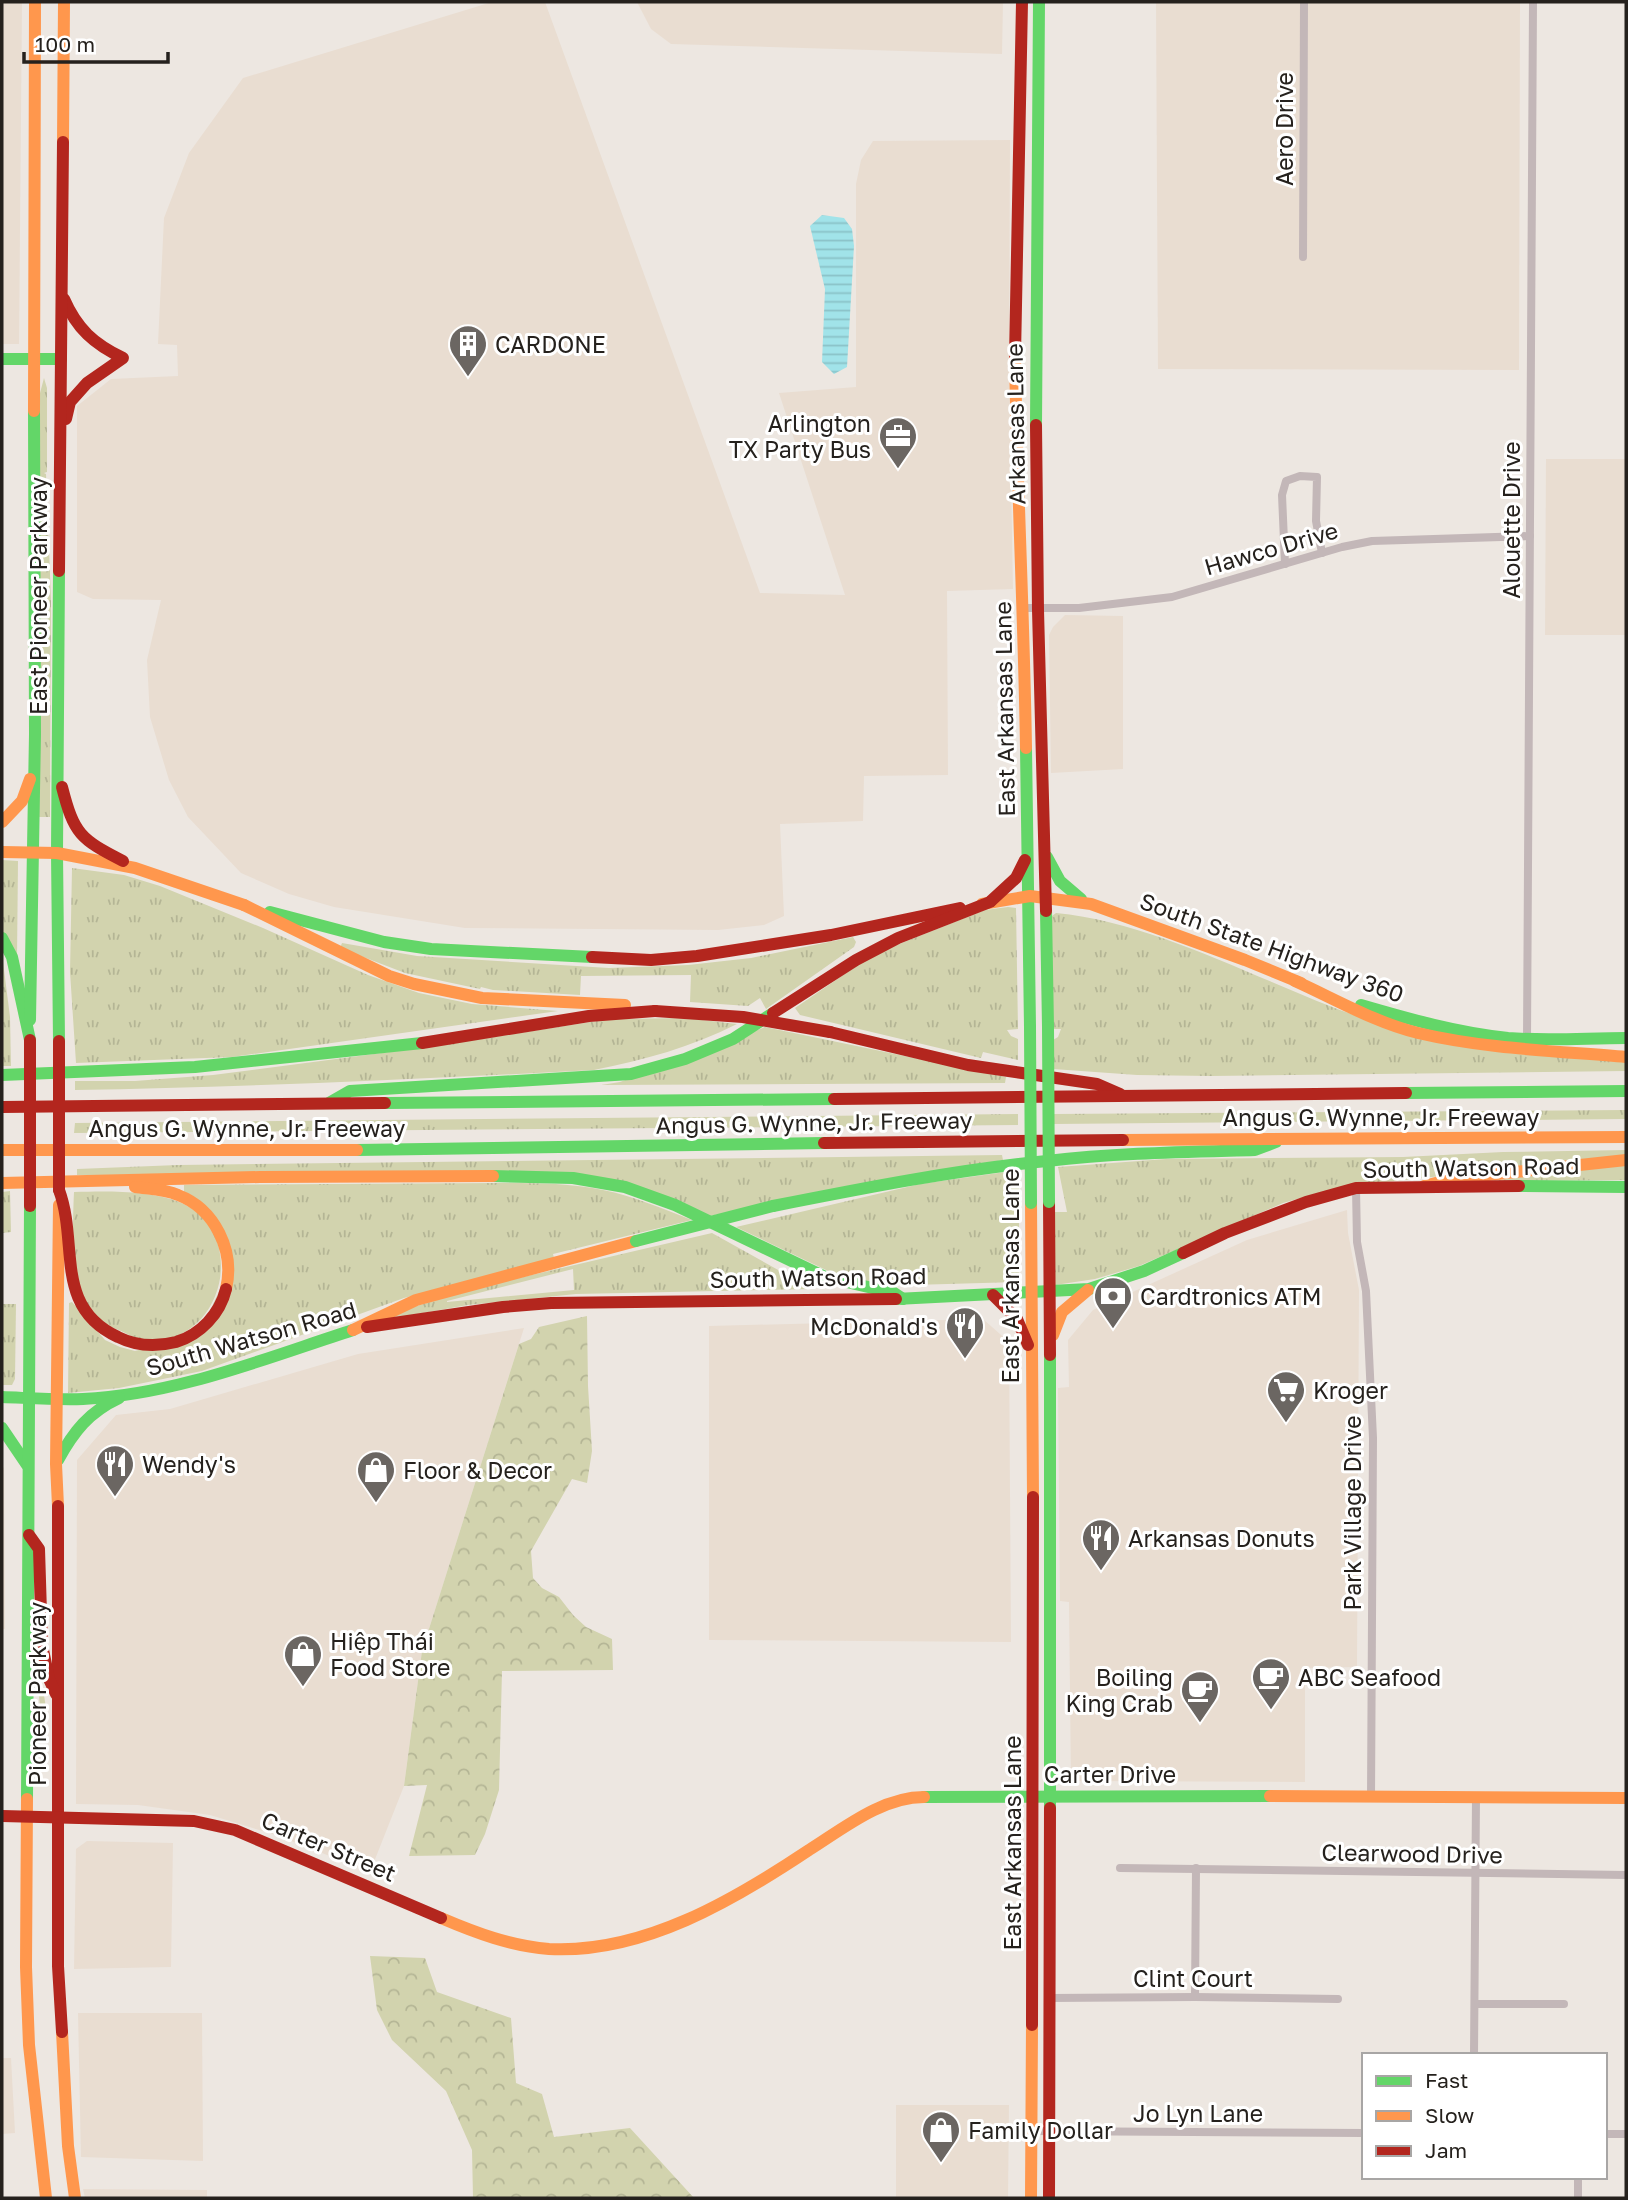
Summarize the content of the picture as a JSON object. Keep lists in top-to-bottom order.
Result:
{
  "streets": {
    "main road": [
      "Arkansas Lane",
      "East Pioneer Parkway",
      "East Arkansas Lane",
      "South State Highway 360",
      "Angus G. Wynne, Jr. Freeway",
      "South Watson Road",
      "Pioneer Parkway",
      "Carter Drive",
      "Carter Street"
    ],
    "street": [
      "Aero Drive",
      "Alouette Drive",
      "Hawco Drive",
      "Park Village Drive",
      "Clearwood Drive",
      "Clint Court",
      "Jo Lyn Lane"
    ]
  },
  "crossings": [
    ["Arkansas Lane", "Hawco Drive"],
    ["Arkansas Lane", "East Arkansas Lane"],
    ["Alouette Drive", "Hawco Drive"],
    ["Alouette Drive", "South State Highway 360"],
    ["Hawco Drive", "East Arkansas Lane"],
    ["East Pioneer Parkway", "Pioneer Parkway"],
    ["East Arkansas Lane", "South State Highway 360"],
    ["East Arkansas Lane", "South Watson Road"],
    ["East Arkansas Lane", "Carter Drive"],
    ["East Arkansas Lane", "Clint Court"],
    ["East Arkansas Lane", "Jo Lyn Lane"],
    ["South Watson Road", "Park Village Drive"],
    ["South Watson Road", "Pioneer Parkway"],
    ["Park Village Drive", "Carter Drive"],
    ["Pioneer Parkway", "Carter Street"],
    ["Carter Drive", "Carter Street"]
  ],
  "places": {
    "building": ["CARDONE"],
    "office": ["Arlington TX Party Bus"],
    "bank": ["Cardtronics ATM"],
    "restaurant": ["McDonald's", "Wendy's", "Arkansas Donuts"],
    "supermarket": ["Kroger"],
    "shop": ["Floor & Decor", "Hiệp Thái Food Store", "Family Dollar"],
    "cafe": ["ABC Seafood", "Boiling King Crab"]
  },
  "legend": ["Fast", "Slow", "Jam"],
  "scale_bar": "100 m"
}
